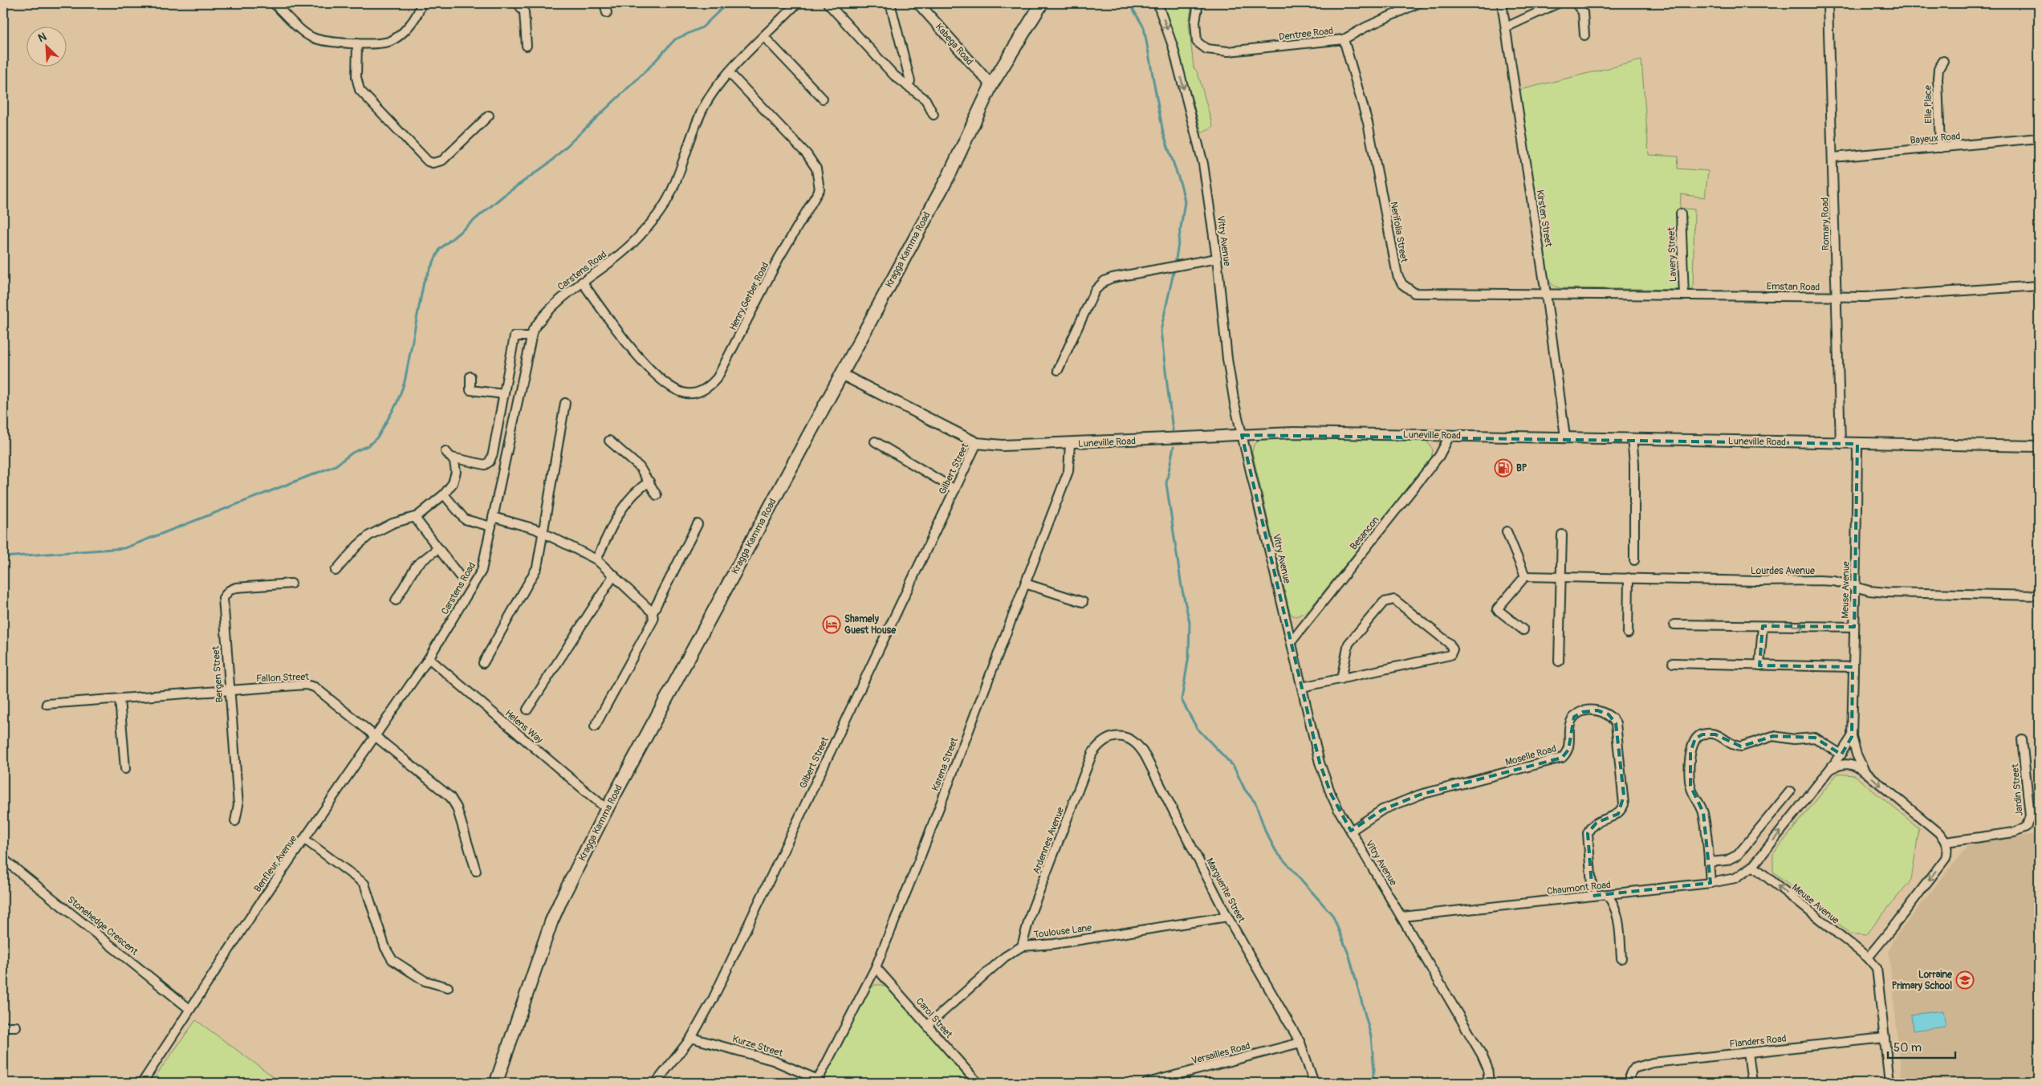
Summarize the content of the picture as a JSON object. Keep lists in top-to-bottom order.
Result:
{
  "streets": {
    "main road": ["Kragga Kamma Road"],
    "street": [
      "Dentree Road",
      "Kabega Road",
      "Elle Place",
      "Bayeux Road",
      "Kirsten Street",
      "Romary Road",
      "Nerifolia Street",
      "Vitry Avenue",
      "Lavery Street",
      "Carstens Road",
      "Emstan Road",
      "Henry Gerber Road",
      "Luneville Road",
      "Gilbert Street",
      "Besancon",
      "Lourdes Avenue",
      "Meuse Avenue",
      "Bergen Street",
      "Fallon Street",
      "Helens Way",
      "Moselle Road",
      "Karena Street",
      "Jardin Street",
      "Ardennes Avenue",
      "Benfleur Avenue",
      "Chaumont Road",
      "Marguerite Street",
      "Stonehedge Crescent",
      "Toulouse Lane",
      "Carol Street",
      "Flanders Road",
      "Kurze Street",
      "Versailles Road"
    ]
  },
  "crossings": [
    ["Dentree Road", "Nerifolia Street"],
    ["Kabega Road", "Kragga Kamma Road"],
    ["Elle Place", "Bayeux Road"],
    ["Bayeux Road", "Romary Road"],
    ["Kirsten Street", "Nerifolia Street"],
    ["Kirsten Street", "Emstan Road"],
    ["Kirsten Street", "Luneville Road"],
    ["Romary Road", "Emstan Road"],
    ["Romary Road", "Luneville Road"],
    ["Nerifolia Street", "Emstan Road"],
    ["Vitry Avenue", "Luneville Road"],
    ["Vitry Avenue", "Besancon"],
    ["Vitry Avenue", "Moselle Road"],
    ["Vitry Avenue", "Chaumont Road"],
    ["Kragga Kamma Road", "Luneville Road"],
    ["Kragga Kamma Road", "Helens Way"],
    ["Lavery Street", "Emstan Road"],
    ["Carstens Road", "Henry Gerber Road"],
    ["Carstens Road", "Helens Way"],
    ["Carstens Road", "Benfleur Avenue"],
    ["Luneville Road", "Gilbert Street"],
    ["Luneville Road", "Besancon"],
    ["Luneville Road", "Meuse Avenue"],
    ["Luneville Road", "Karena Street"],
    ["Gilbert Street", "Kurze Street"],
    ["Lourdes Avenue", "Meuse Avenue"],
    ["Meuse Avenue", "Jardin Street"],
    ["Meuse Avenue", "Chaumont Road"],
    ["Meuse Avenue", "Flanders Road"],
    ["Bergen Street", "Fallon Street"],
    ["Fallon Street", "Benfleur Avenue"],
    ["Helens Way", "Benfleur Avenue"],
    ["Moselle Road", "Chaumont Road"],
    ["Karena Street", "Carol Street"],
    ["Karena Street", "Kurze Street"],
    ["Ardennes Avenue", "Marguerite Street"],
    ["Ardennes Avenue", "Toulouse Lane"],
    ["Benfleur Avenue", "Stonehedge Crescent"],
    ["Marguerite Street", "Toulouse Lane"],
    ["Marguerite Street", "Versailles Road"],
    ["Toulouse Lane", "Carol Street"]
  ],
  "places": {
    "fuel station": ["BP"],
    "hotel": ["Shamely Guest House"],
    "school or university": ["Lorraine Primary School"]
  },
  "scale_bar": "50 m",
  "north": "top left"
}
